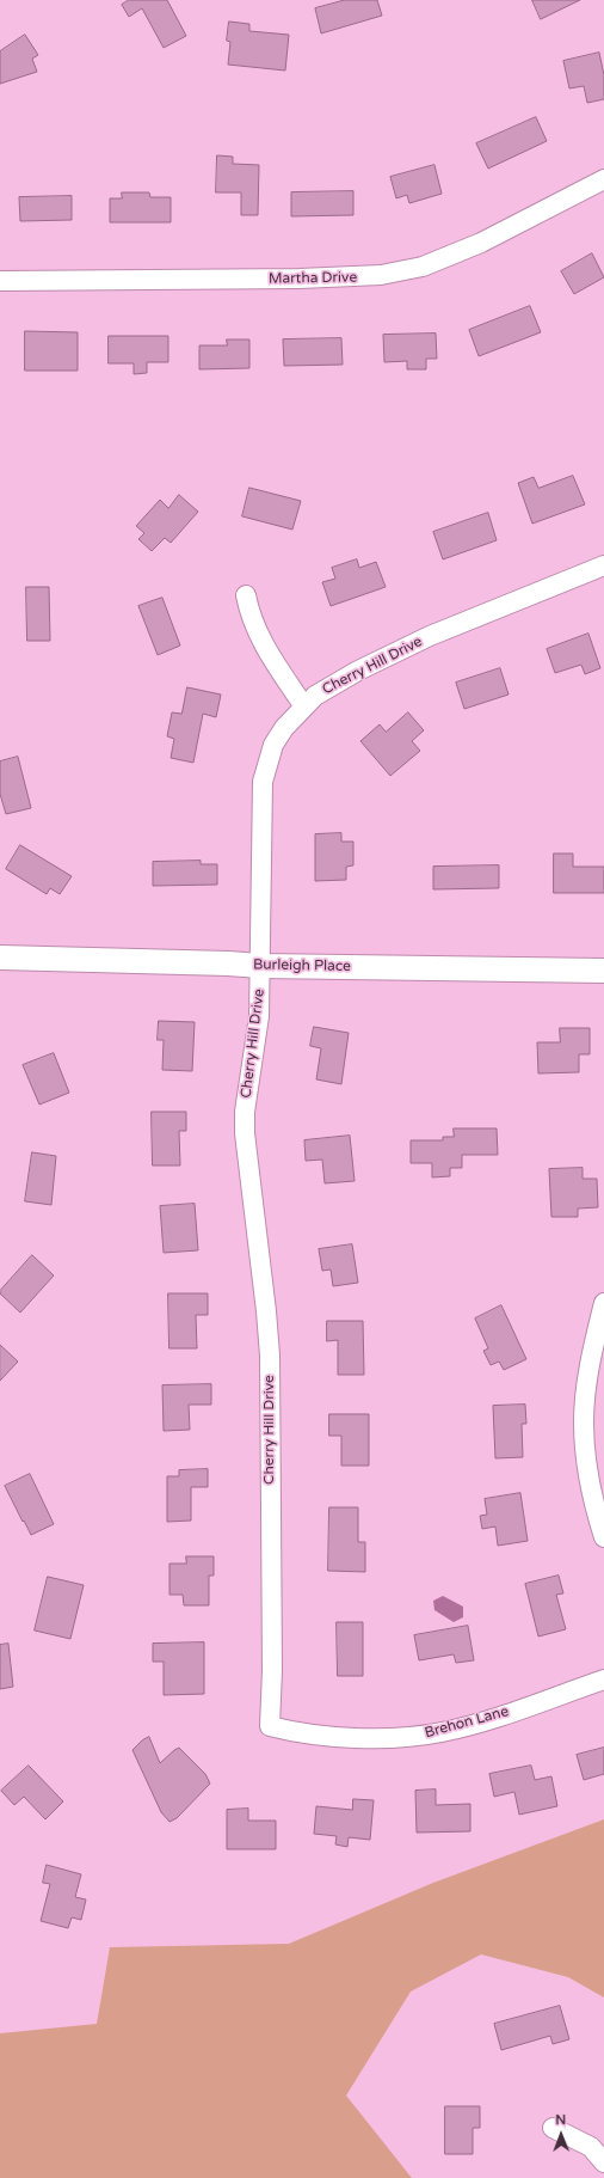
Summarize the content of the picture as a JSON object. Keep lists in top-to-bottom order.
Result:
{
  "streets": {
    "street": [
      "Martha Drive",
      "Cherry Hill Drive",
      "Burleigh Place",
      "Brehon Lane"
    ]
  },
  "crossings": [
    ["Cherry Hill Drive", "Burleigh Place"],
    ["Cherry Hill Drive", "Brehon Lane"]
  ],
  "north": "top"
}
